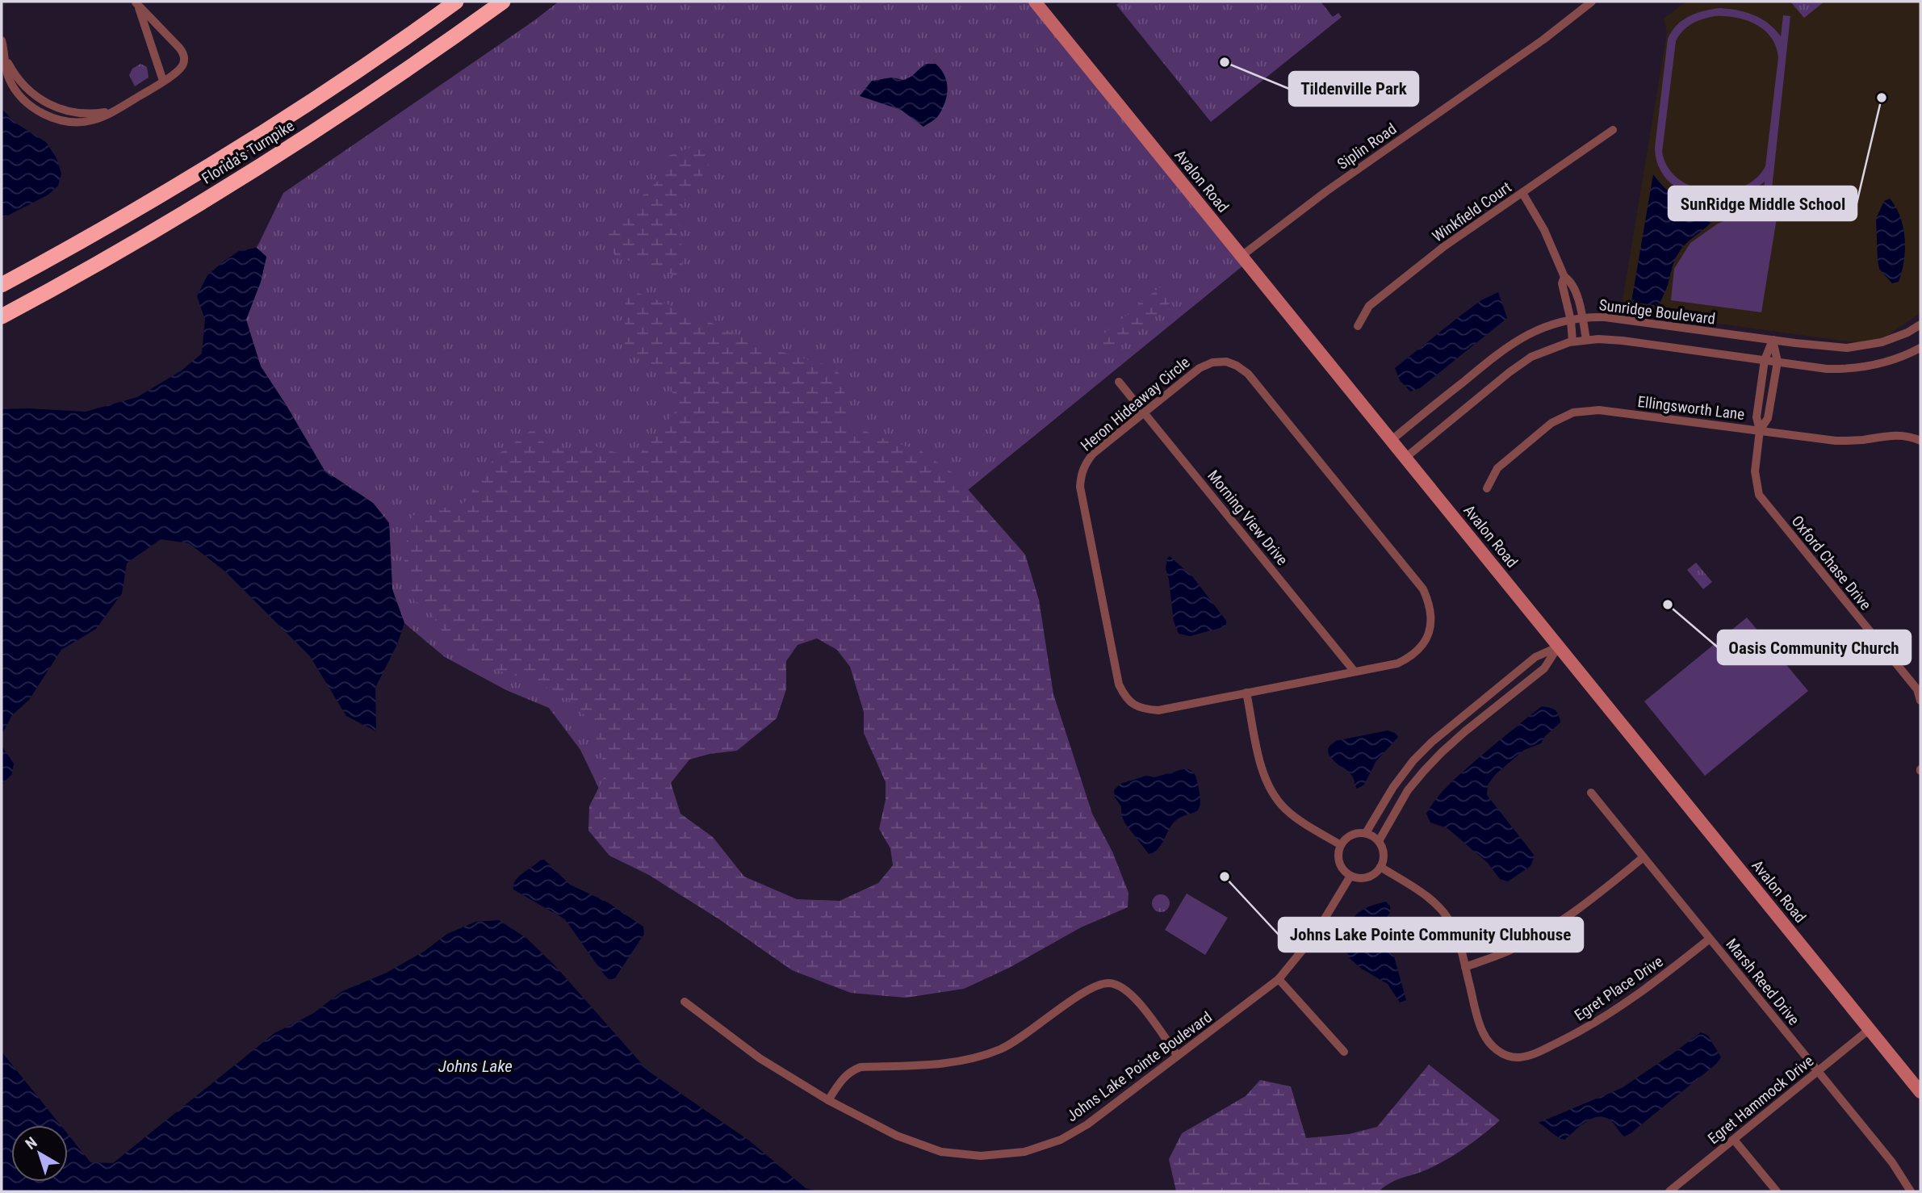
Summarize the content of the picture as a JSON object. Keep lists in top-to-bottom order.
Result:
{
  "streets": {
    "highway": ["Florida's Turnpike"],
    "main road": ["Avalon Road"],
    "street": [
      "Siplin Road",
      "Winkfield Court",
      "Sunridge Boulevard",
      "Heron Hideaway Circle",
      "Ellingsworth Lane",
      "Morning View Drive",
      "Oxford Chase Drive",
      "Marsh Reed Drive",
      "Egret Place Drive",
      "Johns Lake Pointe Boulevard",
      "Egret Hammock Drive"
    ]
  },
  "crossings": [
    ["Siplin Road", "Avalon Road"],
    ["Avalon Road", "Sunridge Boulevard"],
    ["Avalon Road", "Egret Hammock Drive"],
    ["Sunridge Boulevard", "Oxford Chase Drive"],
    ["Heron Hideaway Circle", "Morning View Drive"],
    ["Ellingsworth Lane", "Oxford Chase Drive"],
    ["Marsh Reed Drive", "Egret Place Drive"],
    ["Marsh Reed Drive", "Egret Hammock Drive"],
    ["Egret Place Drive", "Johns Lake Pointe Boulevard"]
  ],
  "water": ["Johns Lake"],
  "places": [
    "Tildenville Park",
    "SunRidge Middle School",
    "Oasis Community Church",
    "Johns Lake Pointe Community Clubhouse"
  ],
  "north": "top left"
}
